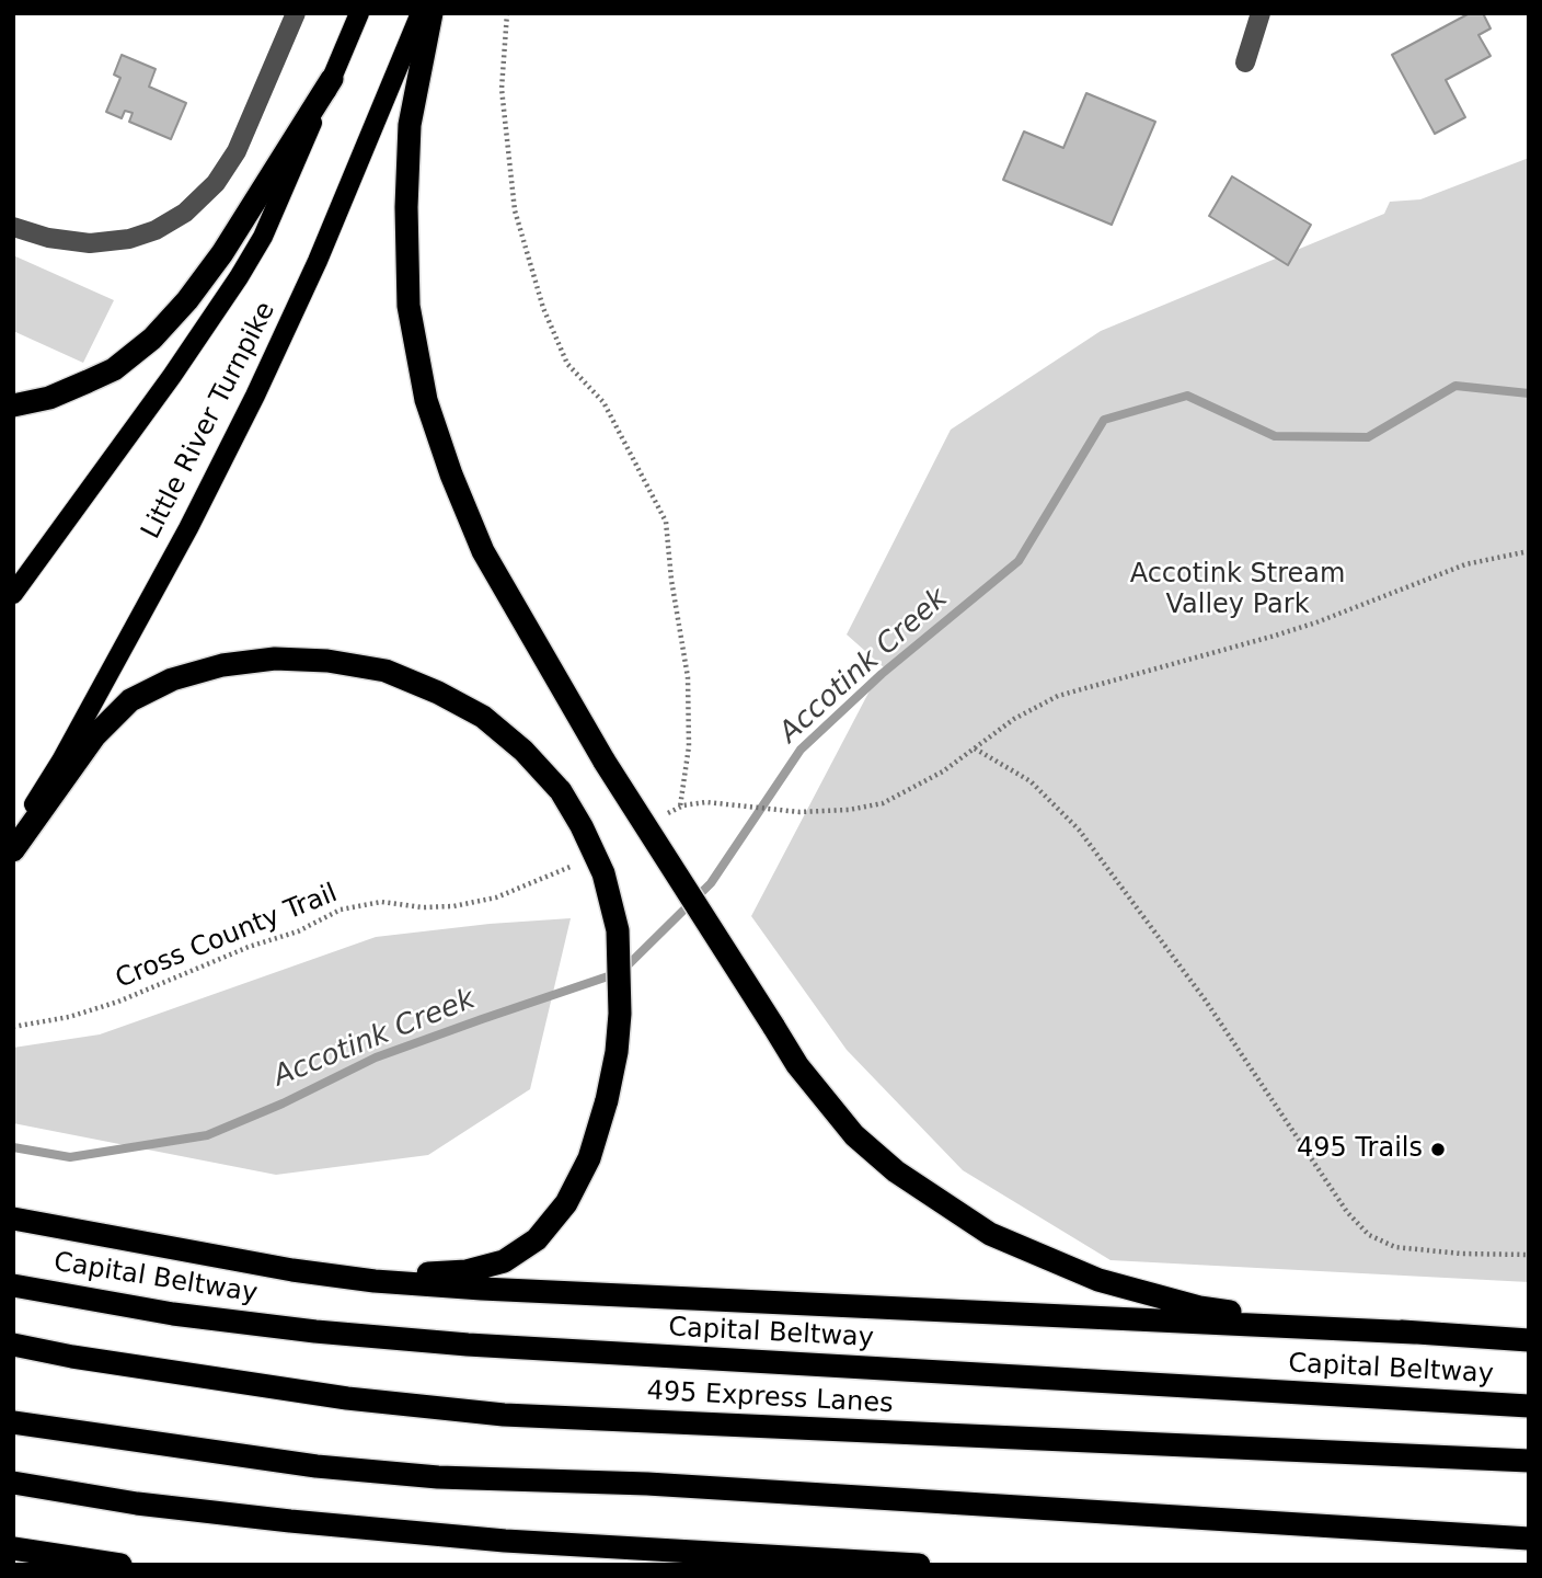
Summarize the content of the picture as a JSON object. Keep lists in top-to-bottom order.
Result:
{
  "streets": {
    "highway": ["Capital Beltway", "495 Express Lanes"],
    "main road": ["Little River Turnpike"],
    "path": ["Cross County Trail"]
  },
  "water": ["Accotink Creek"],
  "parks": ["Accotink Stream Valley Park"],
  "places": ["495 Trails"]
}
